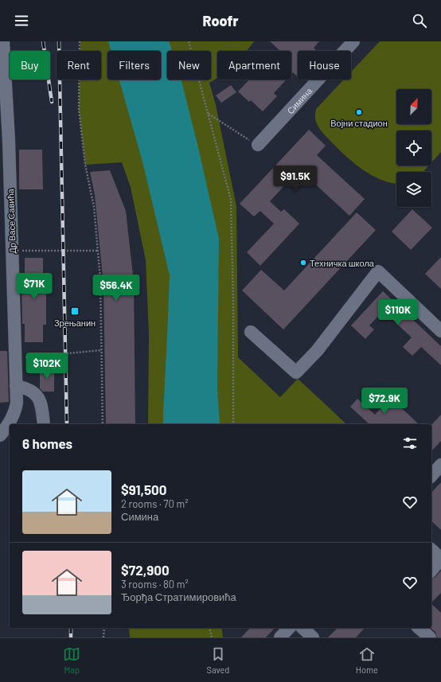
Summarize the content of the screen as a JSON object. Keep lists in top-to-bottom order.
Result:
{
  "streets": {
    "street": ["Симина", "Др Васе Савића"]
  },
  "places": {
    "other": ["Војни стадион", "Техничка школа"],
    "transit": ["Зрењанин"]
  },
  "north": "top right",
  "page": {
    "header": "Roofr",
    "chip": [
      "Buy",
      "Rent",
      "Filters",
      "New",
      "Apartment",
      "House"
    ],
    "price": [
      "$91.5K",
      "$71K",
      "$56.4K",
      "$110K",
      "$102K",
      "$72.9K"
    ],
    "heading": "6 homes",
    "list": [
      {
        "name": "$91,500",
        "note": "2 rooms · 70 m² · Симина"
      },
      {
        "name": "$72,900",
        "note": "3 rooms · 80 m² · Ђорђа Стратимировића"
      }
    ],
    "tabs": ["Map", "Saved", "Home"]
  }
}
